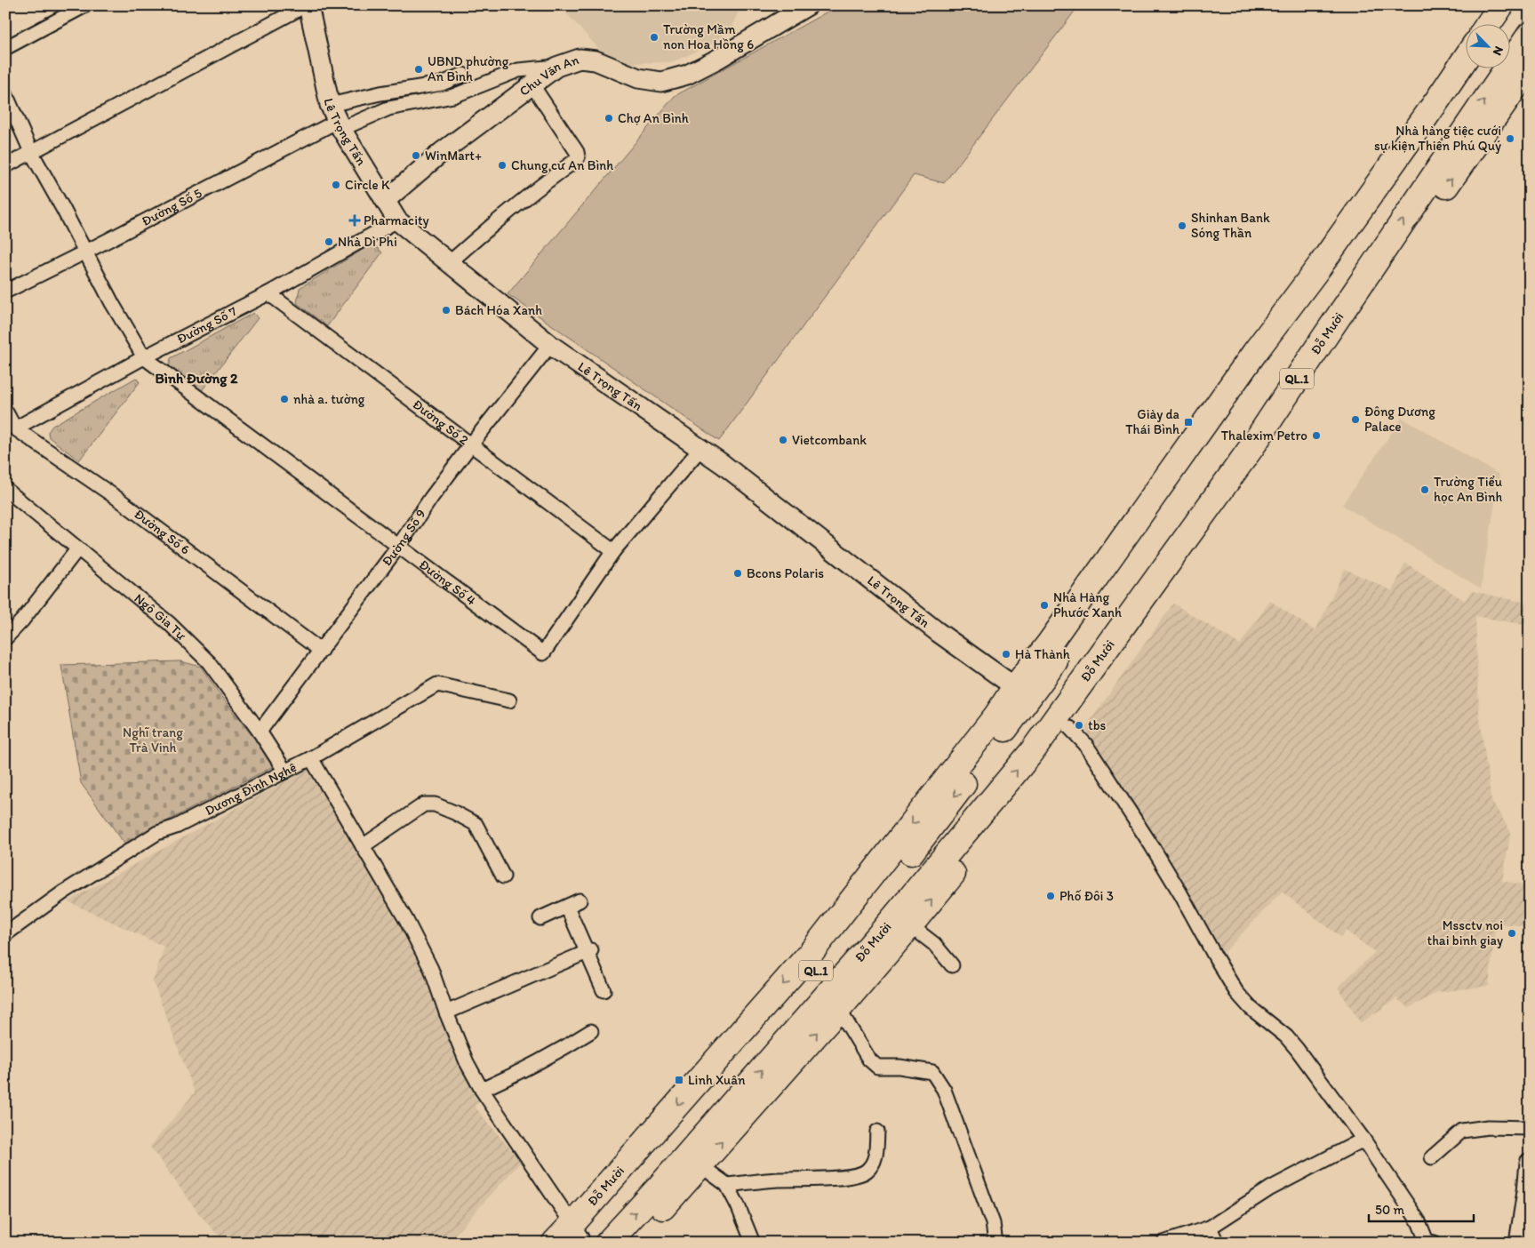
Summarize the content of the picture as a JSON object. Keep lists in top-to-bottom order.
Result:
{
  "streets": {
    "highway": ["Đỗ Mười", "QL.1"],
    "street": [
      "Chu Văn An",
      "Lê Trọng Tấn",
      "Đường Số 5",
      "Đường Số 7",
      "Đường Số 2",
      "Đường Số 6",
      "Đường Số 9",
      "Đường Số 4",
      "Ngô Gia Tự",
      "Dương Đình Nghệ"
    ]
  },
  "crossings": [
    ["Chu Văn An", "Lê Trọng Tấn"],
    ["Lê Trọng Tấn", "Đường Số 5"],
    ["Lê Trọng Tấn", "Đường Số 7"],
    ["Lê Trọng Tấn", "Đỗ Mười"],
    ["Lê Trọng Tấn", "Đường Số 9"],
    ["Lê Trọng Tấn", "Đường Số 4"],
    ["Đường Số 7", "Đường Số 2"],
    ["Đường Số 7", "Đường Số 6"],
    ["Đường Số 7", "Đường Số 4"],
    ["Đường Số 2", "Đường Số 9"],
    ["Đường Số 2", "Đường Số 4"],
    ["Đường Số 6", "Đường Số 9"],
    ["Đường Số 9", "Đường Số 4"],
    ["Đường Số 9", "Ngô Gia Tự"],
    ["Ngô Gia Tự", "Dương Đình Nghệ"]
  ],
  "districts": ["Bình Đường 2"],
  "parks": ["Nghĩ trang Trà Vinh"],
  "places": {
    "other": [
      "Trường Mầm non Hoa Hồng 6",
      "UBND phường An Bình",
      "Chợ An Bình",
      "Nhà hàng tiệc cưới sự kiện Thiên Phú Quý",
      "WinMart+",
      "Chung cư An Bình",
      "Circle K",
      "Shinhan Bank Sóng Thần",
      "Nhà Dì Phi",
      "Bách Hóa Xanh",
      "nhà a. tường",
      "Đông Dương Palace",
      "Thalexim Petro",
      "Vietcombank",
      "Trường Tiểu học An Bình",
      "Bcons Polaris",
      "Nhà Hàng Phước Xanh",
      "Hà Thành",
      "tbs",
      "Phố Đôi 3",
      "Mssctv noi thai binh giay"
    ],
    "health": ["Pharmacity"],
    "transit": ["Giày da Thái Bình", "Linh Xuân"]
  },
  "scale_bar": "50 m",
  "north": "bottom right"
}
